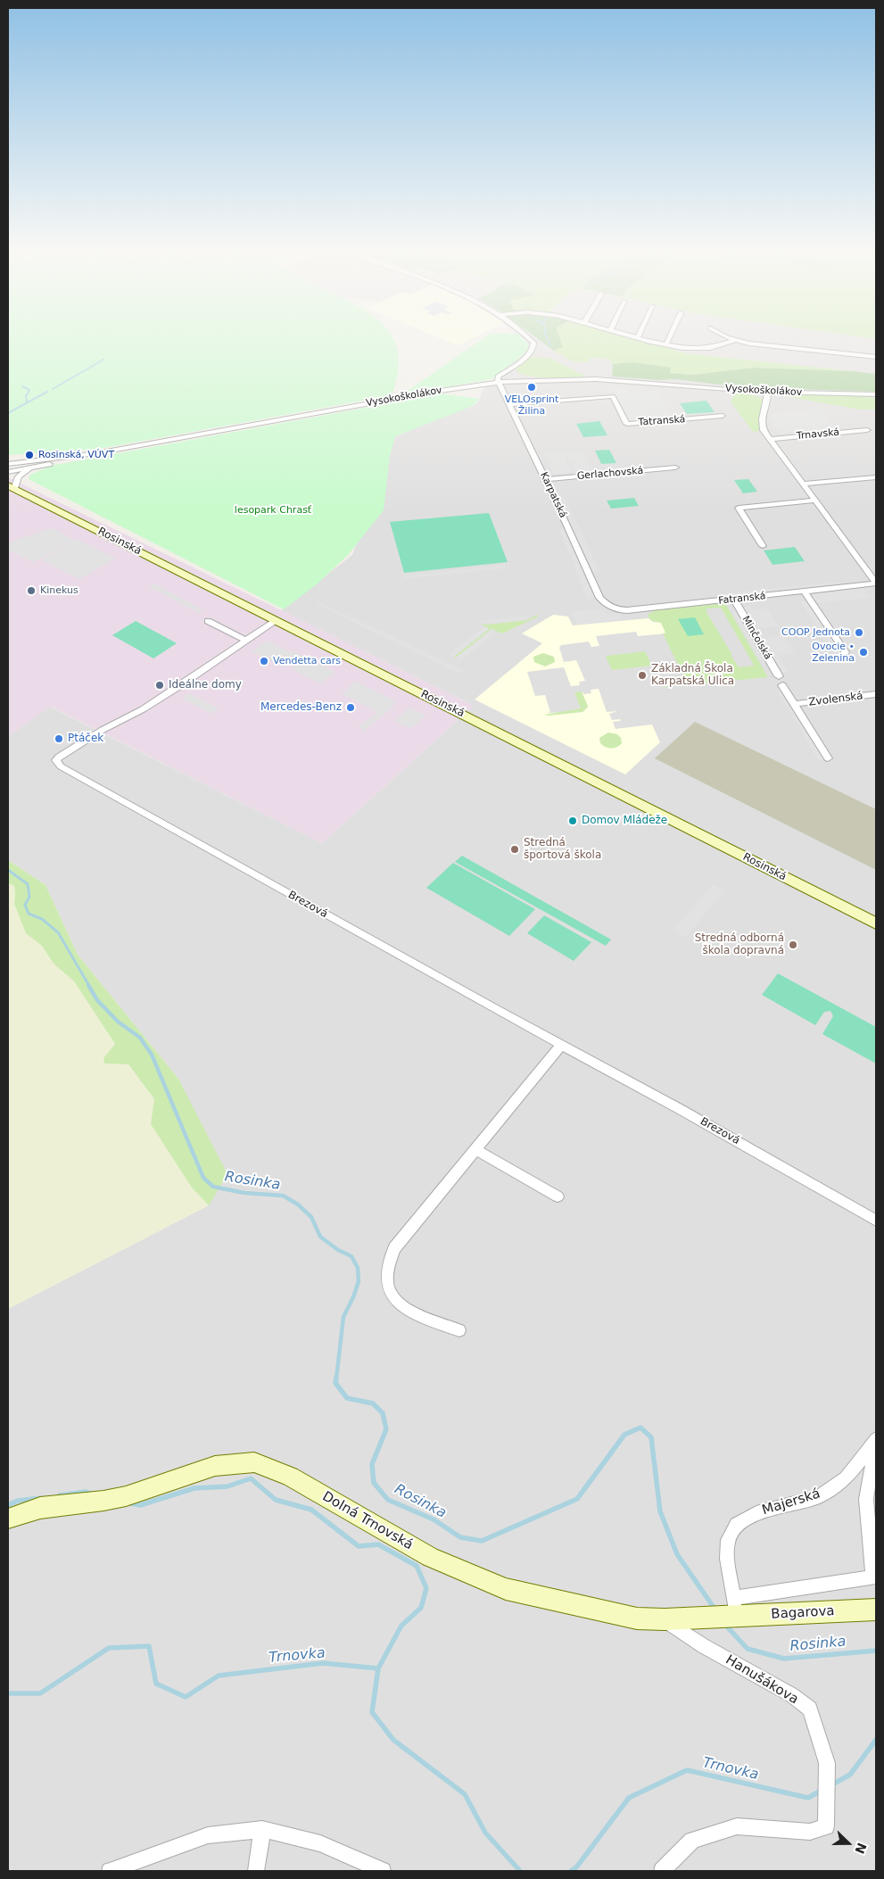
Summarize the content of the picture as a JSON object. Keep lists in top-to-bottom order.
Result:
{
  "streets": {
    "street": [
      "Vysokoškolákov",
      "Tatranská",
      "Trnavská",
      "Gerlachovská",
      "Karpatská",
      "Rosinská",
      "Fatranská",
      "Minčolská",
      "Zvolenská",
      "Brezová",
      "Majerská",
      "Dolná Trnovská",
      "Bagarova",
      "Hanušákova"
    ]
  },
  "crossings": [
    ["Vysokoškolákov", "Karpatská"],
    ["Vysokoškolákov", "Fatranská"],
    ["Tatranská", "Karpatská"],
    ["Trnavská", "Fatranská"],
    ["Gerlachovská", "Karpatská"],
    ["Karpatská", "Fatranská"],
    ["Fatranská", "Minčolská"],
    ["Majerská", "Dolná Trnovská"],
    ["Majerská", "Bagarova"],
    ["Dolná Trnovská", "Bagarova"],
    ["Dolná Trnovská", "Hanušákova"]
  ],
  "water": ["Rosinka", "Trnovka"],
  "parks": ["lesopark Chrasť"],
  "places": [
    "VELOsprint Žilina",
    "Rosinská, VÚVT",
    "Kinekus",
    "COOP Jednota",
    "Ovocie • Zelenina",
    "Vendetta cars",
    "Základná Škola Karpatská Ulica",
    "Ideálne domy",
    "Mercedes-Benz",
    "Ptáček",
    "Domov Mládeže",
    "Stredná športová škola",
    "Stredná odborná škola dopravná"
  ],
  "north": "right"
}
